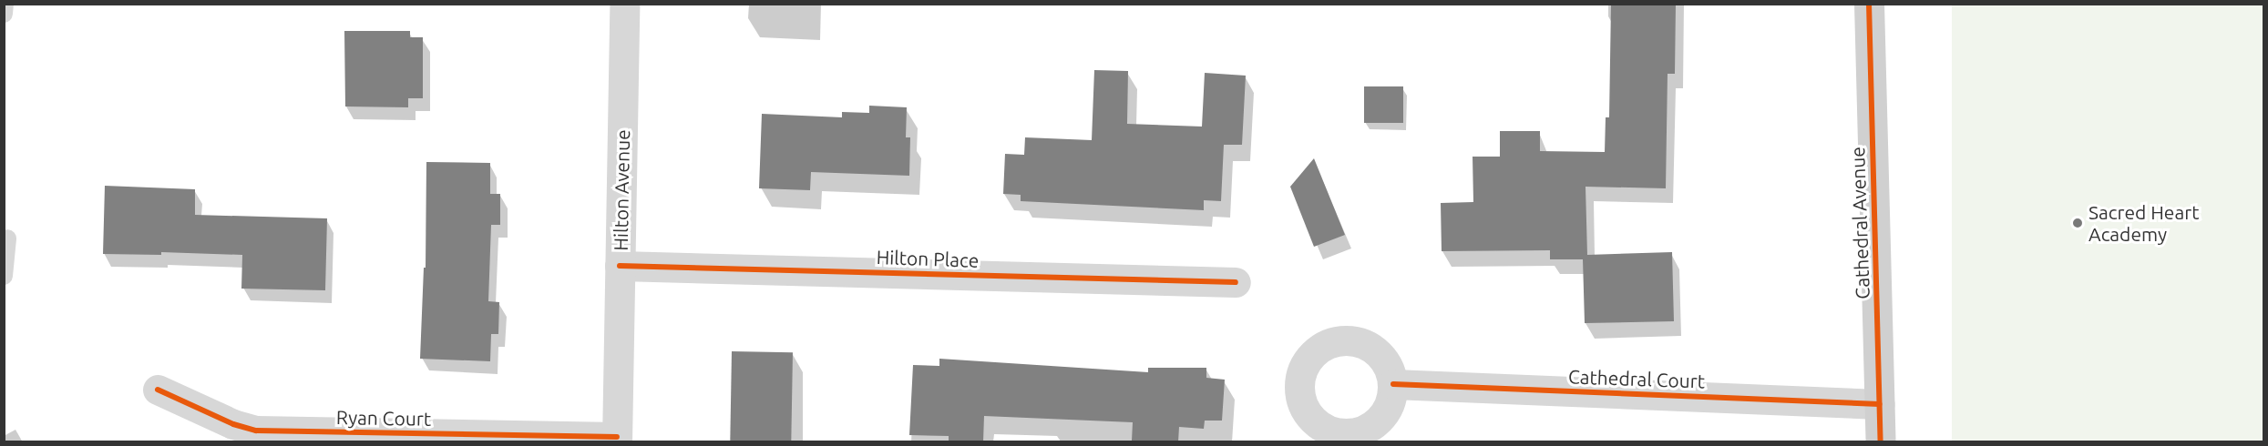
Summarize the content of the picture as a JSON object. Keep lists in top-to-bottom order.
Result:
{
  "streets": {
    "street": [
      "Hilton Avenue",
      "Cathedral Avenue",
      "Hilton Place",
      "Cathedral Court",
      "Ryan Court"
    ]
  },
  "crossings": [
    ["Hilton Avenue", "Hilton Place"],
    ["Hilton Avenue", "Ryan Court"],
    ["Cathedral Avenue", "Cathedral Court"]
  ],
  "places": ["Sacred Heart Academy"]
}
